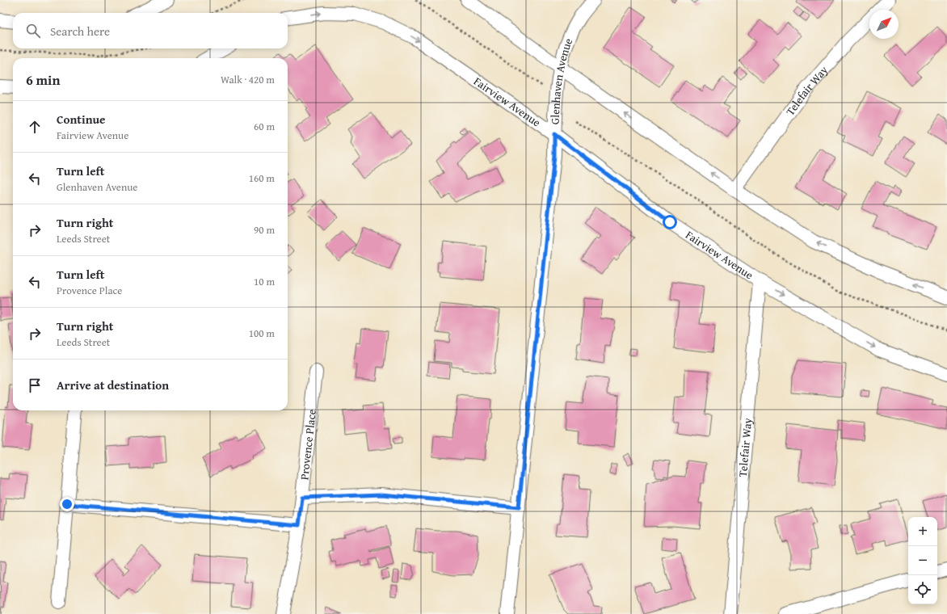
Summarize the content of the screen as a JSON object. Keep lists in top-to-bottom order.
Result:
{
  "streets": {
    "street": [
      "Glenhaven Avenue",
      "Telefair Way",
      "Fairview Avenue",
      "Provence Place"
    ]
  },
  "crossings": [
    ["Glenhaven Avenue", "Fairview Avenue"],
    ["Telefair Way", "Fairview Avenue"]
  ],
  "north": "top right",
  "page": {
    "search": "Search here",
    "heading": ["6 min", "Walk · 420 m"],
    "list": [
      ["Continue", "Fairview Avenue", "60 m"],
      ["Turn left", "Glenhaven Avenue", "160 m"],
      ["Turn right", "Leeds Street", "90 m"],
      ["Turn left", "Provence Place", "10 m"],
      ["Turn right", "Leeds Street", "100 m"],
      "Arrive at destination"
    ],
    "map_buttons": ["+", "−"]
  }
}
